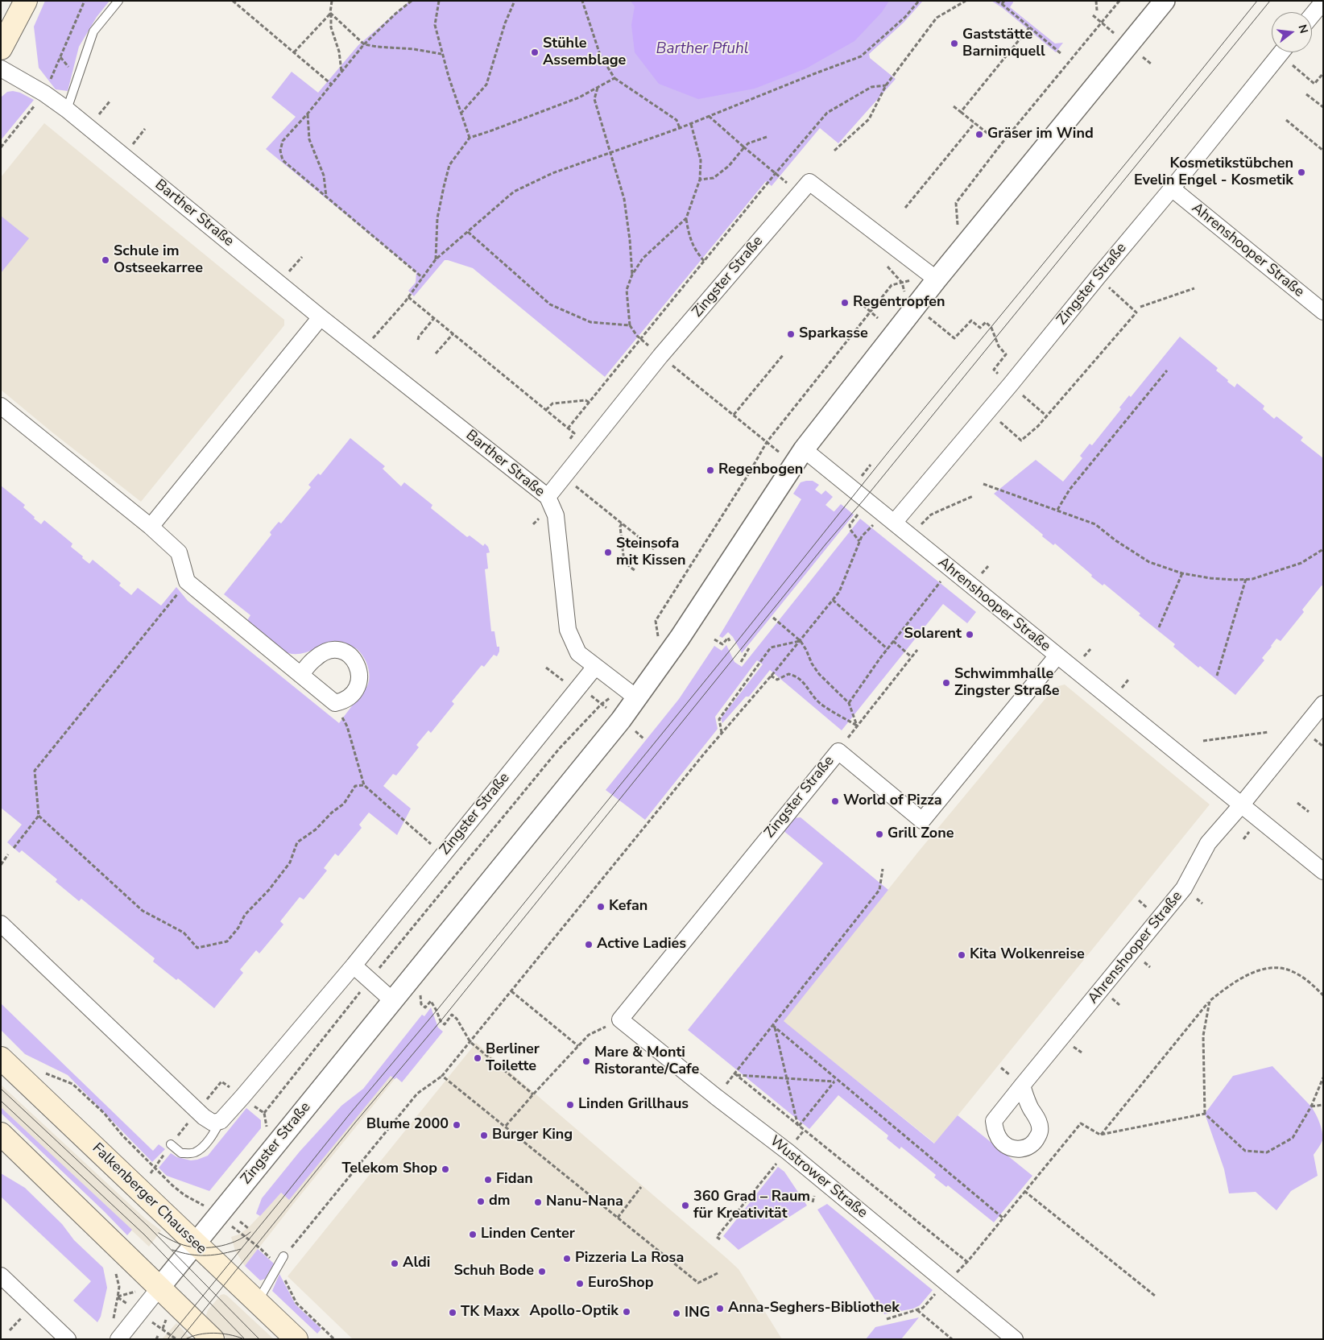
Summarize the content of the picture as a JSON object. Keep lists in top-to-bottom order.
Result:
{
  "streets": {
    "main road": ["Falkenberger Chaussee"],
    "street": [
      "Barther Straße",
      "Ahrenshooper Straße",
      "Zingster Straße",
      "Wustrower Straße"
    ]
  },
  "crossings": [
    ["Barther Straße", "Zingster Straße"],
    ["Ahrenshooper Straße", "Zingster Straße"],
    ["Zingster Straße", "Wustrower Straße"],
    ["Zingster Straße", "Falkenberger Chaussee"]
  ],
  "water": ["Barther Pfuhl"],
  "places": [
    "Gaststätte Barnimquell",
    "Stühle Assemblage",
    "Gräser im Wind",
    "Kosmetikstübchen Evelin Engel - Kosmetik",
    "Schule im Ostseekarree",
    "Regentropfen",
    "Sparkasse",
    "Regenbogen",
    "Steinsofa mit Kissen",
    "Solarent",
    "Schwimmhalle Zingster Straße",
    "World of Pizza",
    "Grill Zone",
    "Kefan",
    "Active Ladies",
    "Kita Wolkenreise",
    "Berliner Toilette",
    "Mare & Monti Ristorante/Cafe",
    "Linden Grillhaus",
    "Blume 2000",
    "Burger King",
    "Telekom Shop",
    "Fidan",
    "dm",
    "Nanu-Nana",
    "360 Grad – Raum für Kreativität",
    "Linden Center",
    "Pizzeria La Rosa",
    "Aldi",
    "Schuh Bode",
    "EuroShop",
    "Anna-Seghers-Bibliothek",
    "Apollo-Optik",
    "TK Maxx",
    "ING"
  ],
  "north": "right"
}
